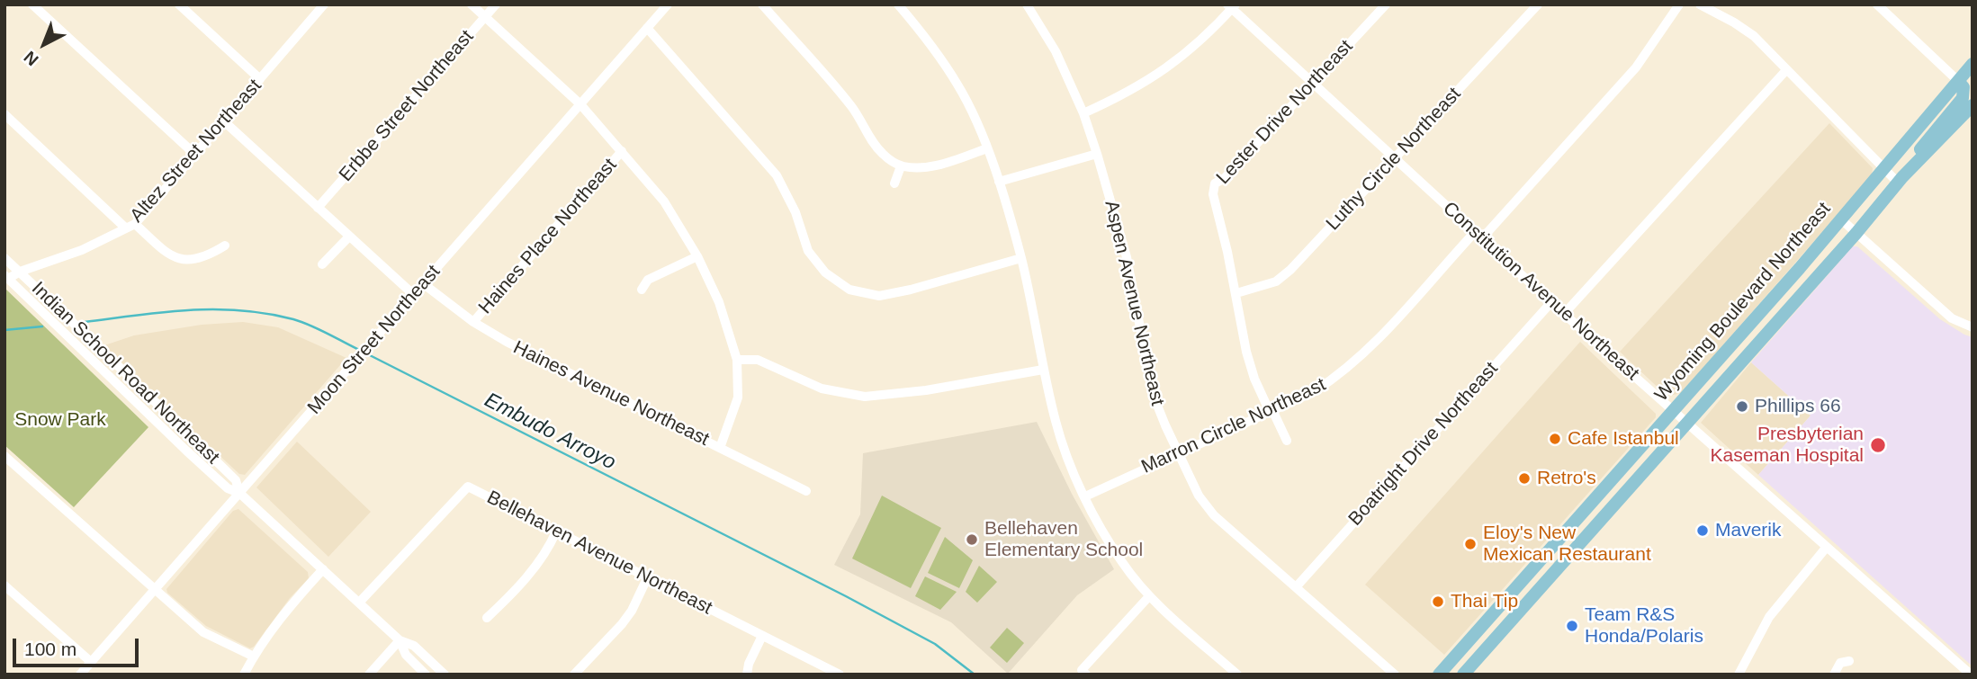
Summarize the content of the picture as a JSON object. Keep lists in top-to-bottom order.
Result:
{
  "streets": {
    "main road": ["Wyoming Boulevard Northeast"],
    "street": [
      "Erbbe Street Northeast",
      "Lester Drive Northeast",
      "Altez Street Northeast",
      "Luthy Circle Northeast",
      "Haines Place Northeast",
      "Constitution Avenue Northeast",
      "Aspen Avenue Northeast",
      "Moon Street Northeast",
      "Indian School Road Northeast",
      "Haines Avenue Northeast",
      "Marron Circle Northeast",
      "Boatright Drive Northeast",
      "Bellehaven Avenue Northeast"
    ]
  },
  "crossings": [
    ["Lester Drive Northeast", "Luthy Circle Northeast"],
    ["Lester Drive Northeast", "Constitution Avenue Northeast"],
    ["Lester Drive Northeast", "Marron Circle Northeast"],
    ["Altez Street Northeast", "Indian School Road Northeast"],
    ["Luthy Circle Northeast", "Constitution Avenue Northeast"],
    ["Haines Place Northeast", "Haines Avenue Northeast"],
    ["Constitution Avenue Northeast", "Wyoming Boulevard Northeast"],
    ["Constitution Avenue Northeast", "Marron Circle Northeast"],
    ["Constitution Avenue Northeast", "Boatright Drive Northeast"],
    ["Aspen Avenue Northeast", "Marron Circle Northeast"],
    ["Aspen Avenue Northeast", "Boatright Drive Northeast"],
    ["Moon Street Northeast", "Indian School Road Northeast"],
    ["Moon Street Northeast", "Haines Avenue Northeast"],
    ["Indian School Road Northeast", "Bellehaven Avenue Northeast"]
  ],
  "water": ["Embudo Arroyo"],
  "parks": ["Snow Park"],
  "places": [
    "Phillips 66",
    "Cafe Istanbul",
    "Presbyterian Kaseman Hospital",
    "Retro's",
    "Maverik",
    "Bellehaven Elementary School",
    "Eloy's New Mexican Restaurant",
    "Thai Tip",
    "Team R&S Honda/Polaris"
  ],
  "scale_bar": "100 m",
  "north": "bottom left"
}
